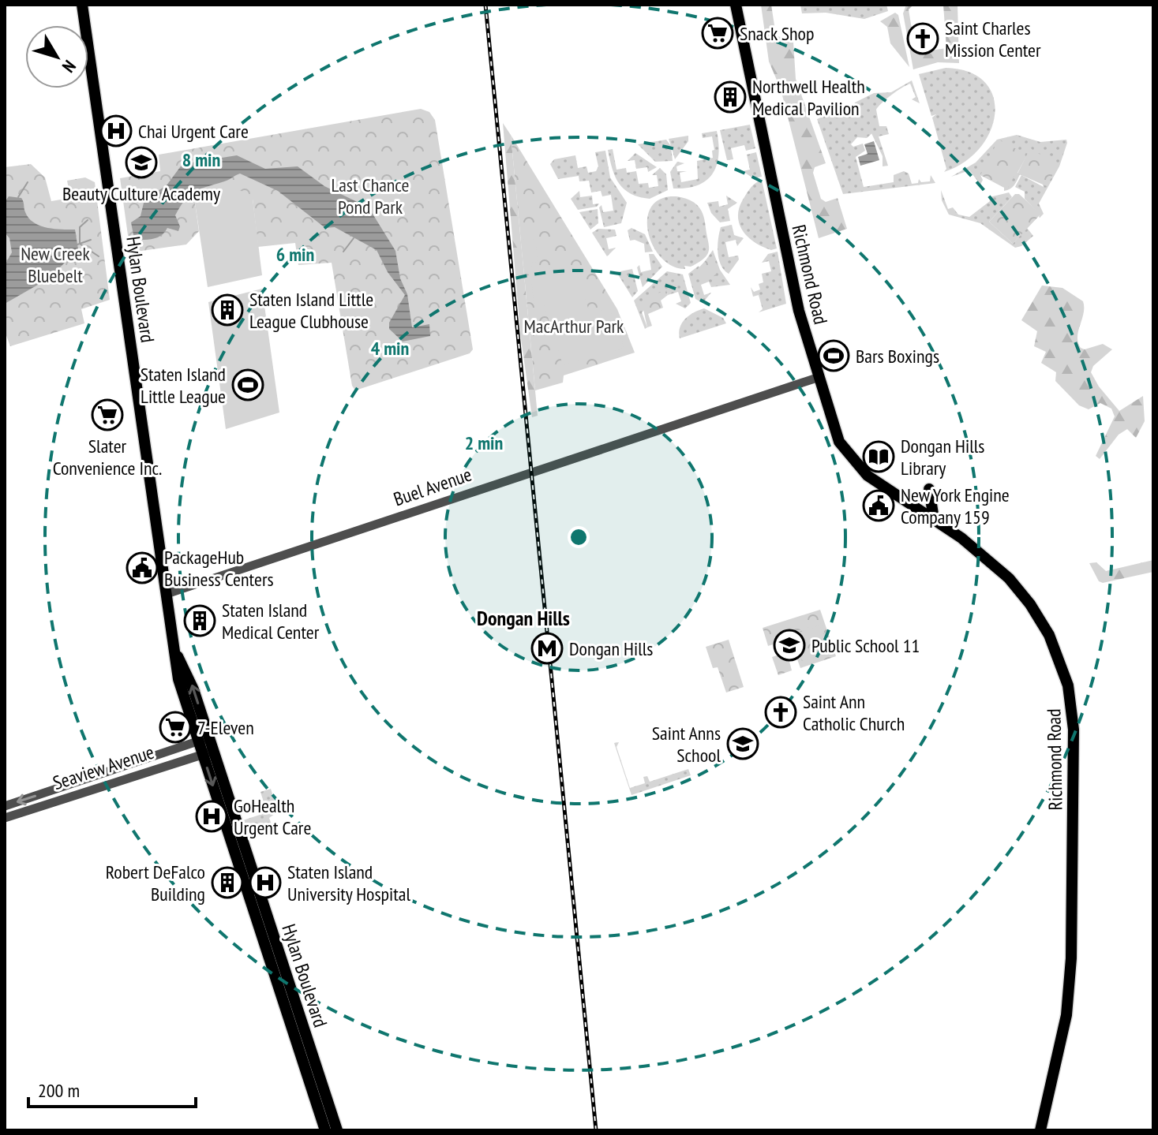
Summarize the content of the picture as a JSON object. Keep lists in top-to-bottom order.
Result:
{
  "streets": {
    "main road": ["Richmond Road", "Hylan Boulevard"],
    "street": ["Buel Avenue", "Seaview Avenue"]
  },
  "crossings": [
    ["Richmond Road", "Buel Avenue"],
    ["Hylan Boulevard", "Buel Avenue"],
    ["Hylan Boulevard", "Seaview Avenue"]
  ],
  "districts": ["Dongan Hills"],
  "parks": ["Last Chance Pond Park", "New Creek Bluebelt", "MacArthur Park"],
  "places": {
    "supermarket": ["Snack Shop", "Slater Convenience Inc.", "7-Eleven"],
    "church": ["Saint Charles Mission Center", "Saint Ann Catholic Church"],
    "building": [
      "Northwell Health Medical Pavilion",
      "Staten Island Little League Clubhouse",
      "Staten Island Medical Center",
      "Robert DeFalco Building"
    ],
    "hospital": ["Chai Urgent Care", "GoHealth Urgent Care", "Staten Island University Hospital"],
    "school or university": ["Beauty Culture Academy", "Public School 11", "Saint Anns School"],
    "sports": ["Bars Boxings", "Staten Island Little League"],
    "library": ["Dongan Hills Library"],
    "public building": ["New York Engine Company 159", "PackageHub Business Centers"],
    "metro station": ["Dongan Hills"]
  },
  "scale_bar": "200 m",
  "north": "bottom right",
  "rings": [
    "8 min",
    "6 min",
    "4 min",
    "2 min"
  ]
}
